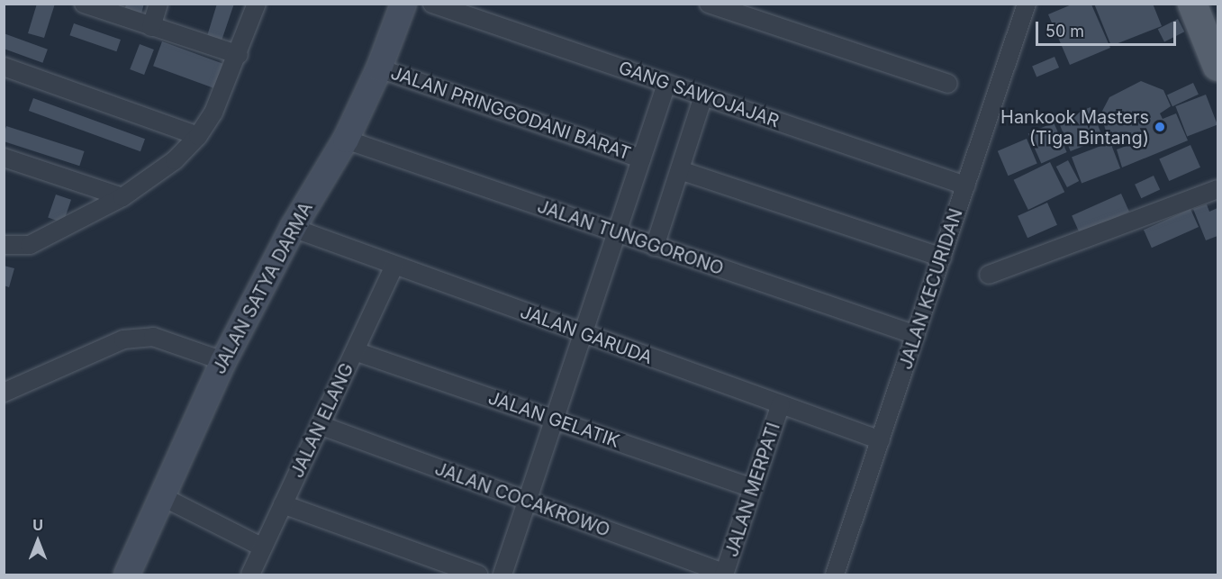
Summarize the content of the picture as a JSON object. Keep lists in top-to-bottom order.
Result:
{
  "streets": {
    "main road": ["JALAN SATYA DARMA"],
    "street": [
      "GANG SAWOJAJAR",
      "JALAN PRINGGODANI BARAT",
      "JALAN TUNGGORONO",
      "JALAN KECURIDAN",
      "JALAN GARUDA",
      "JALAN GELATIK",
      "JALAN ELANG",
      "JALAN MERPATI",
      "JALAN COCAKROWO"
    ]
  },
  "crossings": [
    ["GANG SAWOJAJAR", "JALAN KECURIDAN"],
    ["JALAN PRINGGODANI BARAT", "JALAN SATYA DARMA"],
    ["JALAN TUNGGORONO", "JALAN SATYA DARMA"],
    ["JALAN TUNGGORONO", "JALAN KECURIDAN"],
    ["JALAN SATYA DARMA", "JALAN GARUDA"],
    ["JALAN KECURIDAN", "JALAN GARUDA"],
    ["JALAN GARUDA", "JALAN ELANG"],
    ["JALAN GARUDA", "JALAN MERPATI"],
    ["JALAN GELATIK", "JALAN ELANG"],
    ["JALAN GELATIK", "JALAN MERPATI"],
    ["JALAN ELANG", "JALAN COCAKROWO"],
    ["JALAN MERPATI", "JALAN COCAKROWO"]
  ],
  "places": ["Hankook Masters (Tiga Bintang)"],
  "scale_bar": "50 m",
  "north": "top"
}
